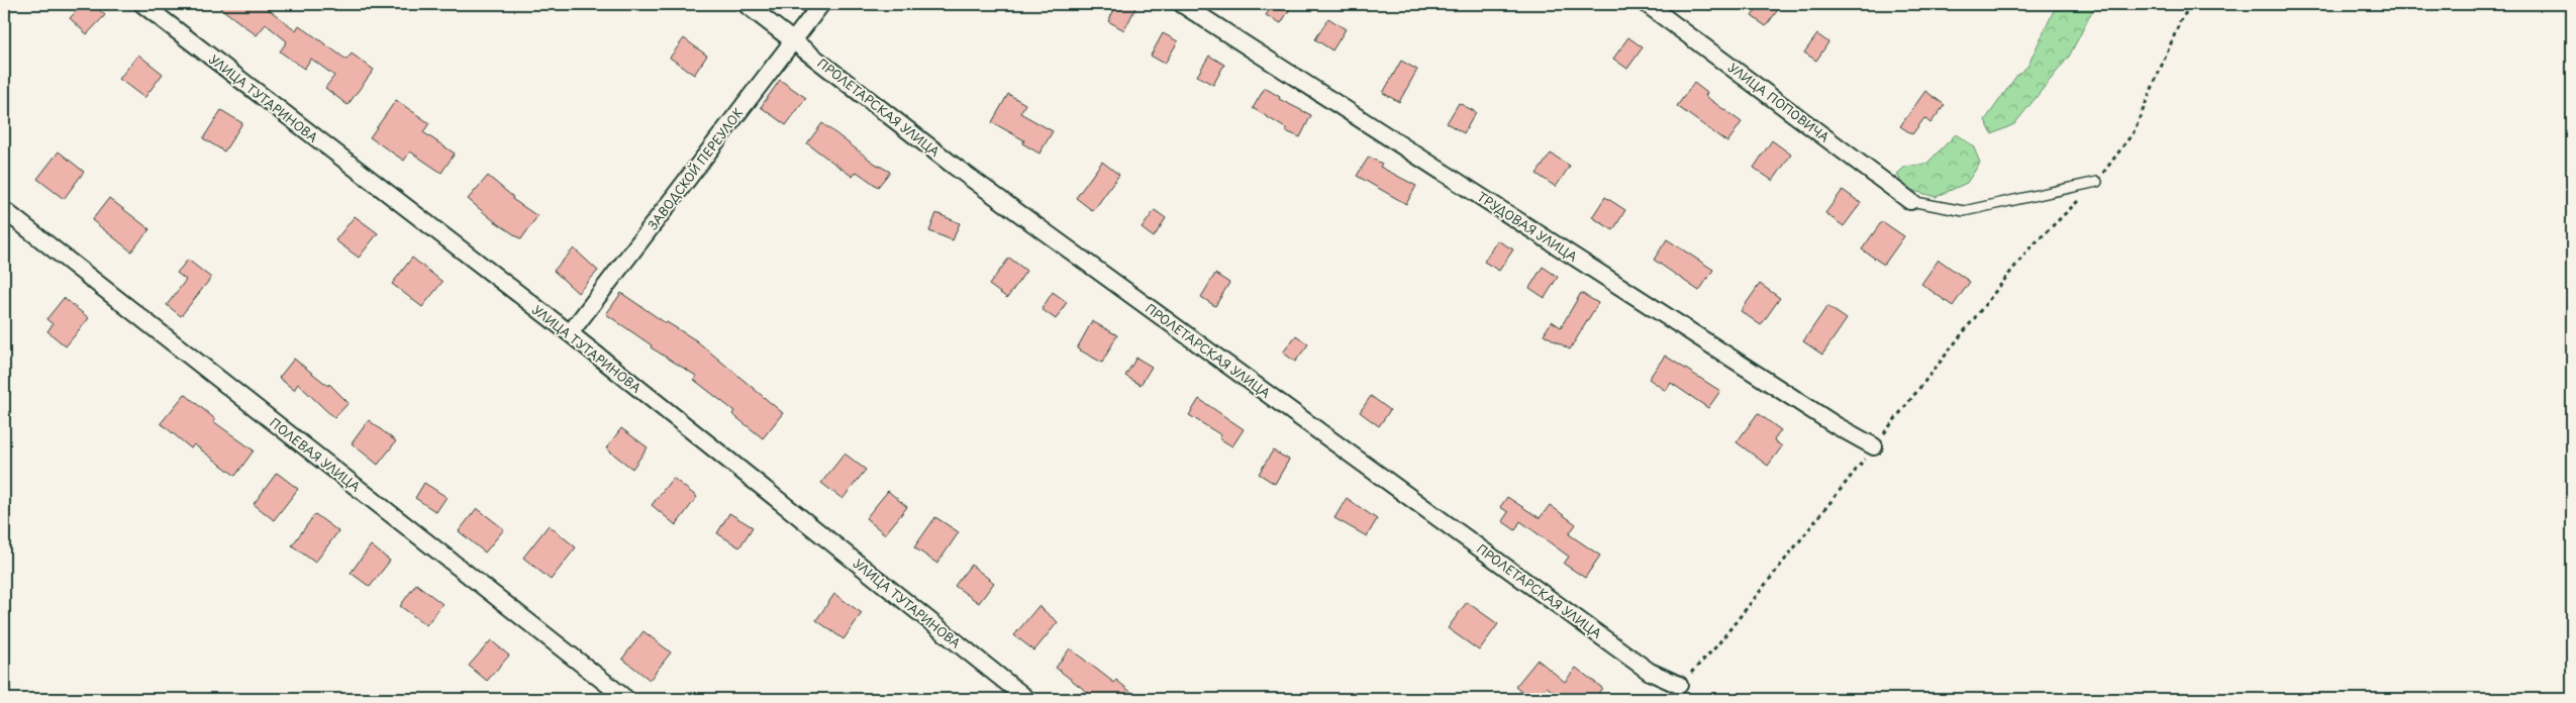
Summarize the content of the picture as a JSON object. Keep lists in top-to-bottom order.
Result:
{
  "streets": {
    "street": [
      "УЛИЦА ТУТАРИНОВА",
      "УЛИЦА ПОПОВИЧА",
      "ПРОЛЕТАРСКАЯ УЛИЦА",
      "ЗАВОДСКОЙ ПЕРЕУЛОК",
      "ТРУДОВАЯ УЛИЦА",
      "ПОЛЕВАЯ УЛИЦА"
    ]
  },
  "crossings": [
    ["УЛИЦА ТУТАРИНОВА", "ЗАВОДСКОЙ ПЕРЕУЛОК"],
    ["ПРОЛЕТАРСКАЯ УЛИЦА", "ЗАВОДСКОЙ ПЕРЕУЛОК"]
  ]
}
